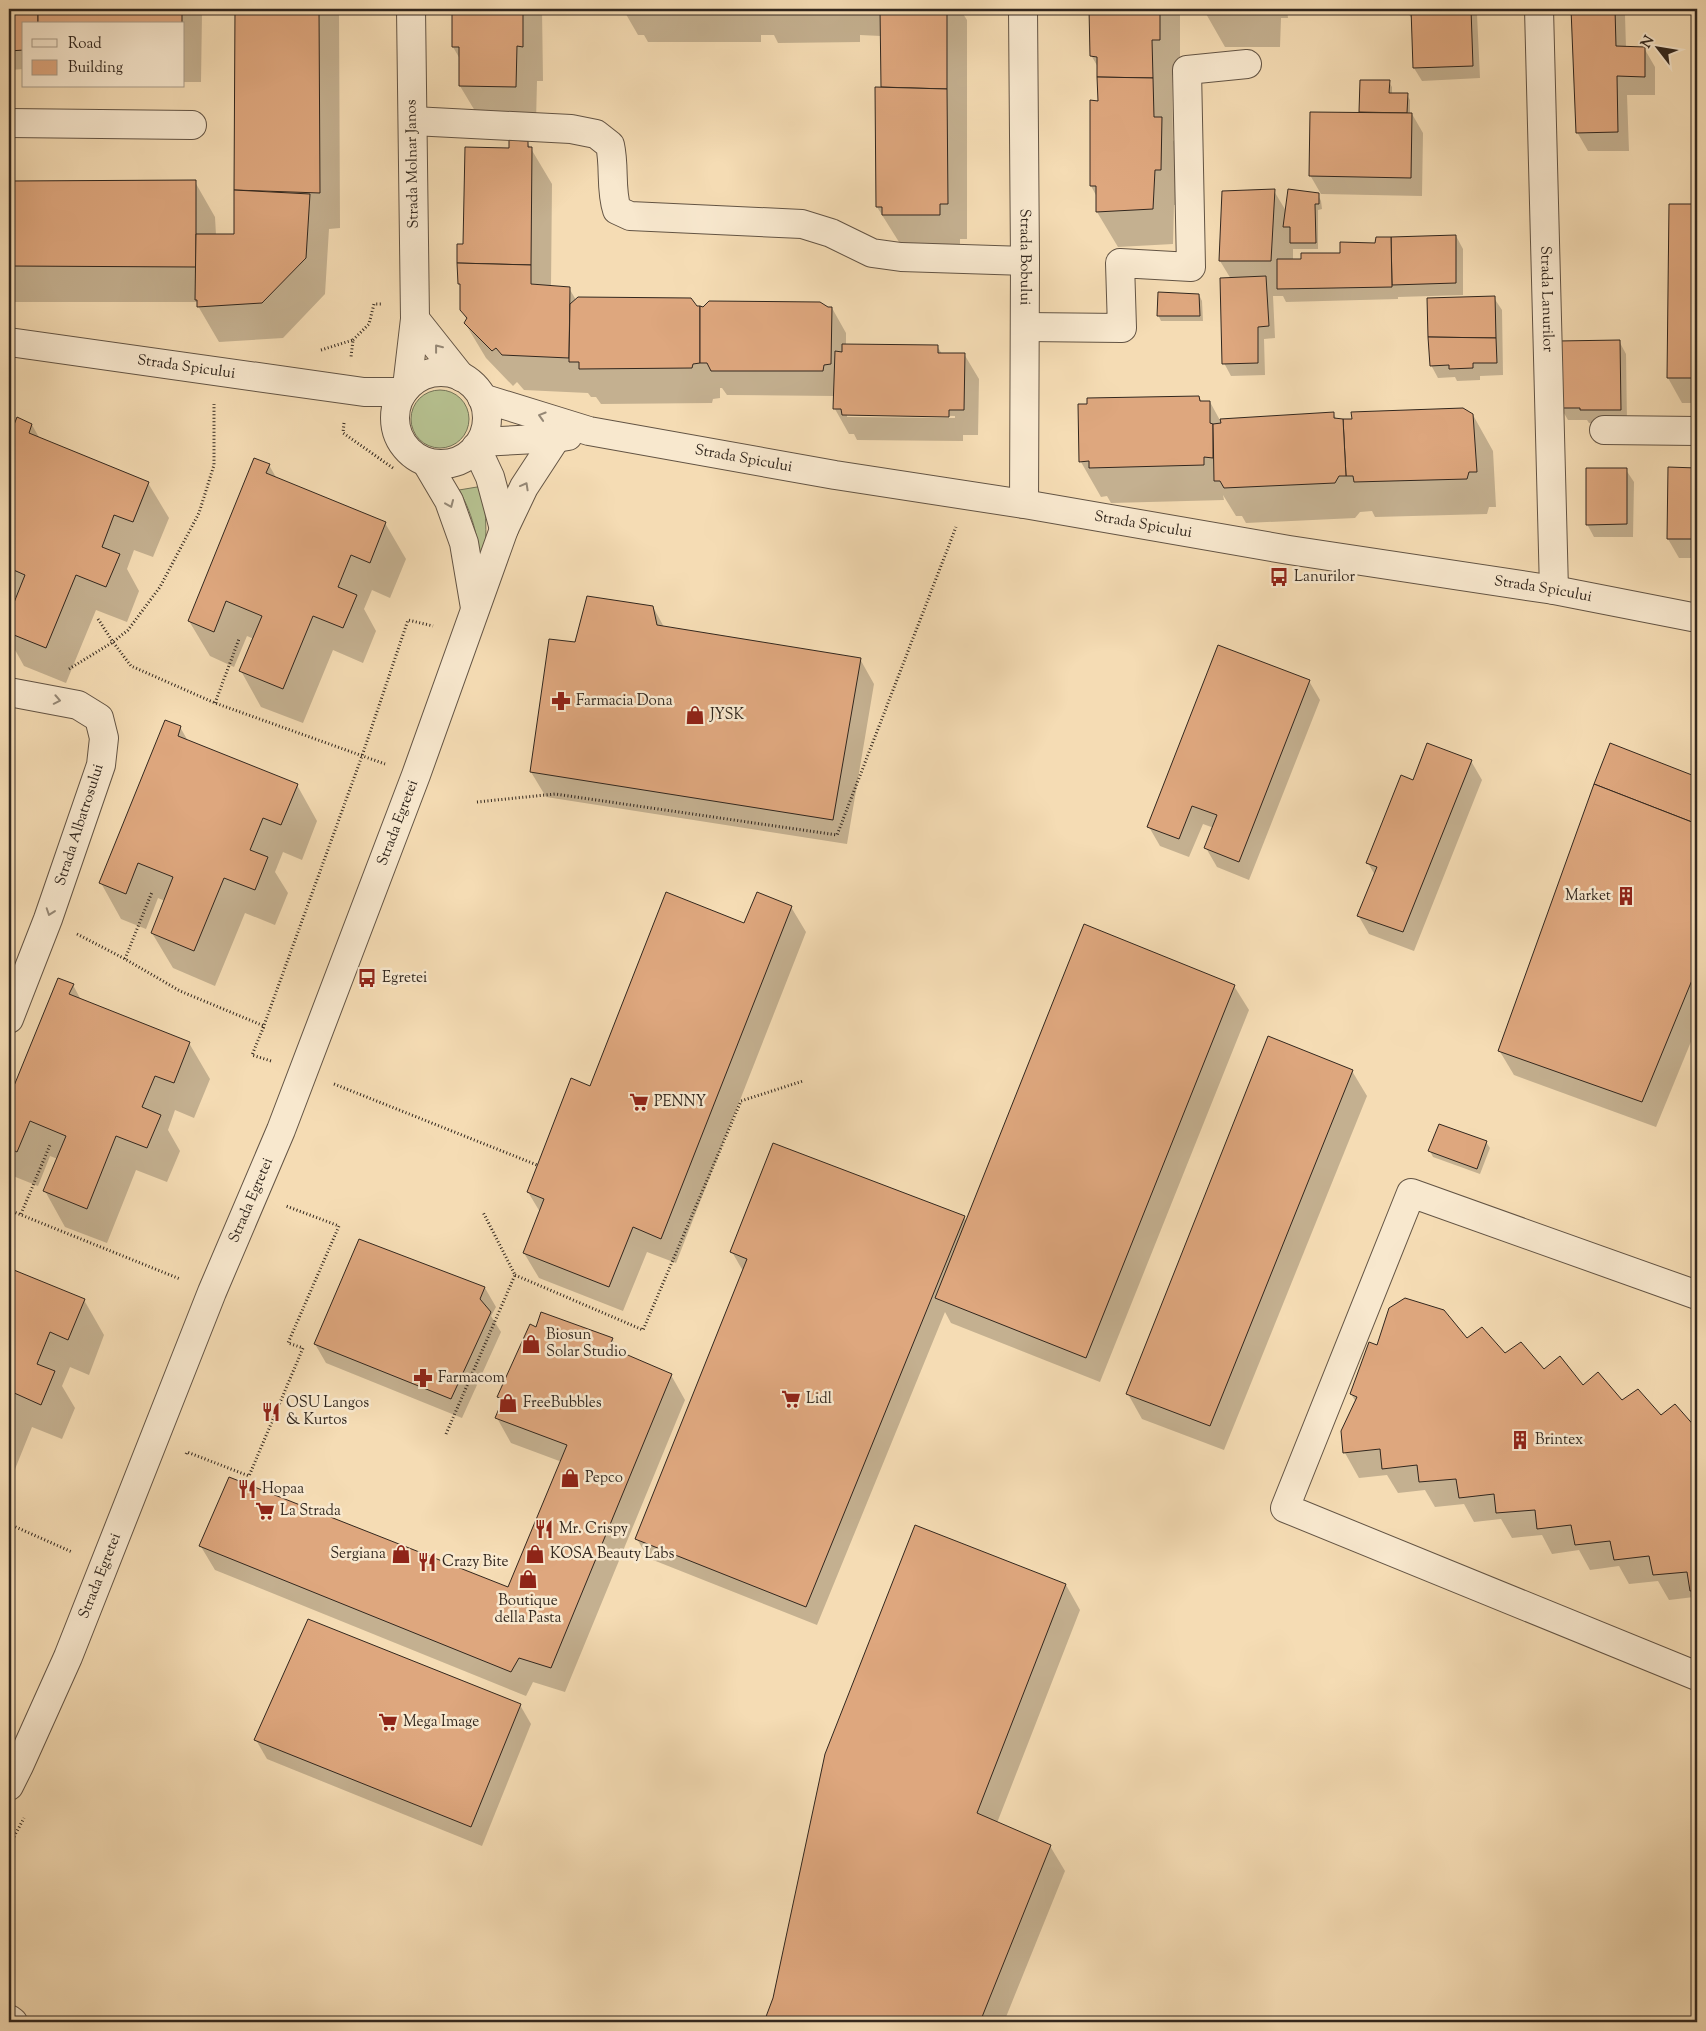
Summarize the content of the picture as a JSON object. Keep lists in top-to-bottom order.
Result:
{
  "streets": {
    "street": [
      "Strada Molnar Janos",
      "Strada Bobului",
      "Strada Lanurilor",
      "Strada Spicului",
      "Strada Egretei",
      "Strada Albatrosului"
    ]
  },
  "crossings": [
    ["Strada Molnar Janos", "Strada Spicului"],
    ["Strada Bobului", "Strada Spicului"],
    ["Strada Lanurilor", "Strada Spicului"]
  ],
  "one_way": ["Strada Albatrosului"],
  "places": {
    "bus stop": ["Lanurilor", "Egretei"],
    "pharmacy": ["Farmacia Dona", "Farmacom"],
    "shop": [
      "JYSK",
      "Biosun Solar Studio",
      "FreeBubbles",
      "Pepco",
      "Sergiana",
      "KOSA Beauty Labs",
      "Boutique della Pasta"
    ],
    "building": ["Market", "Brintex"],
    "supermarket": [
      "PENNY",
      "Lidl",
      "La Strada",
      "Mega Image"
    ],
    "restaurant": [
      "OSU Langos & Kurtos",
      "Hopaa",
      "Mr. Crispy",
      "Crazy Bite"
    ]
  },
  "legend": ["Road", "Building"],
  "north": "top left"
}
